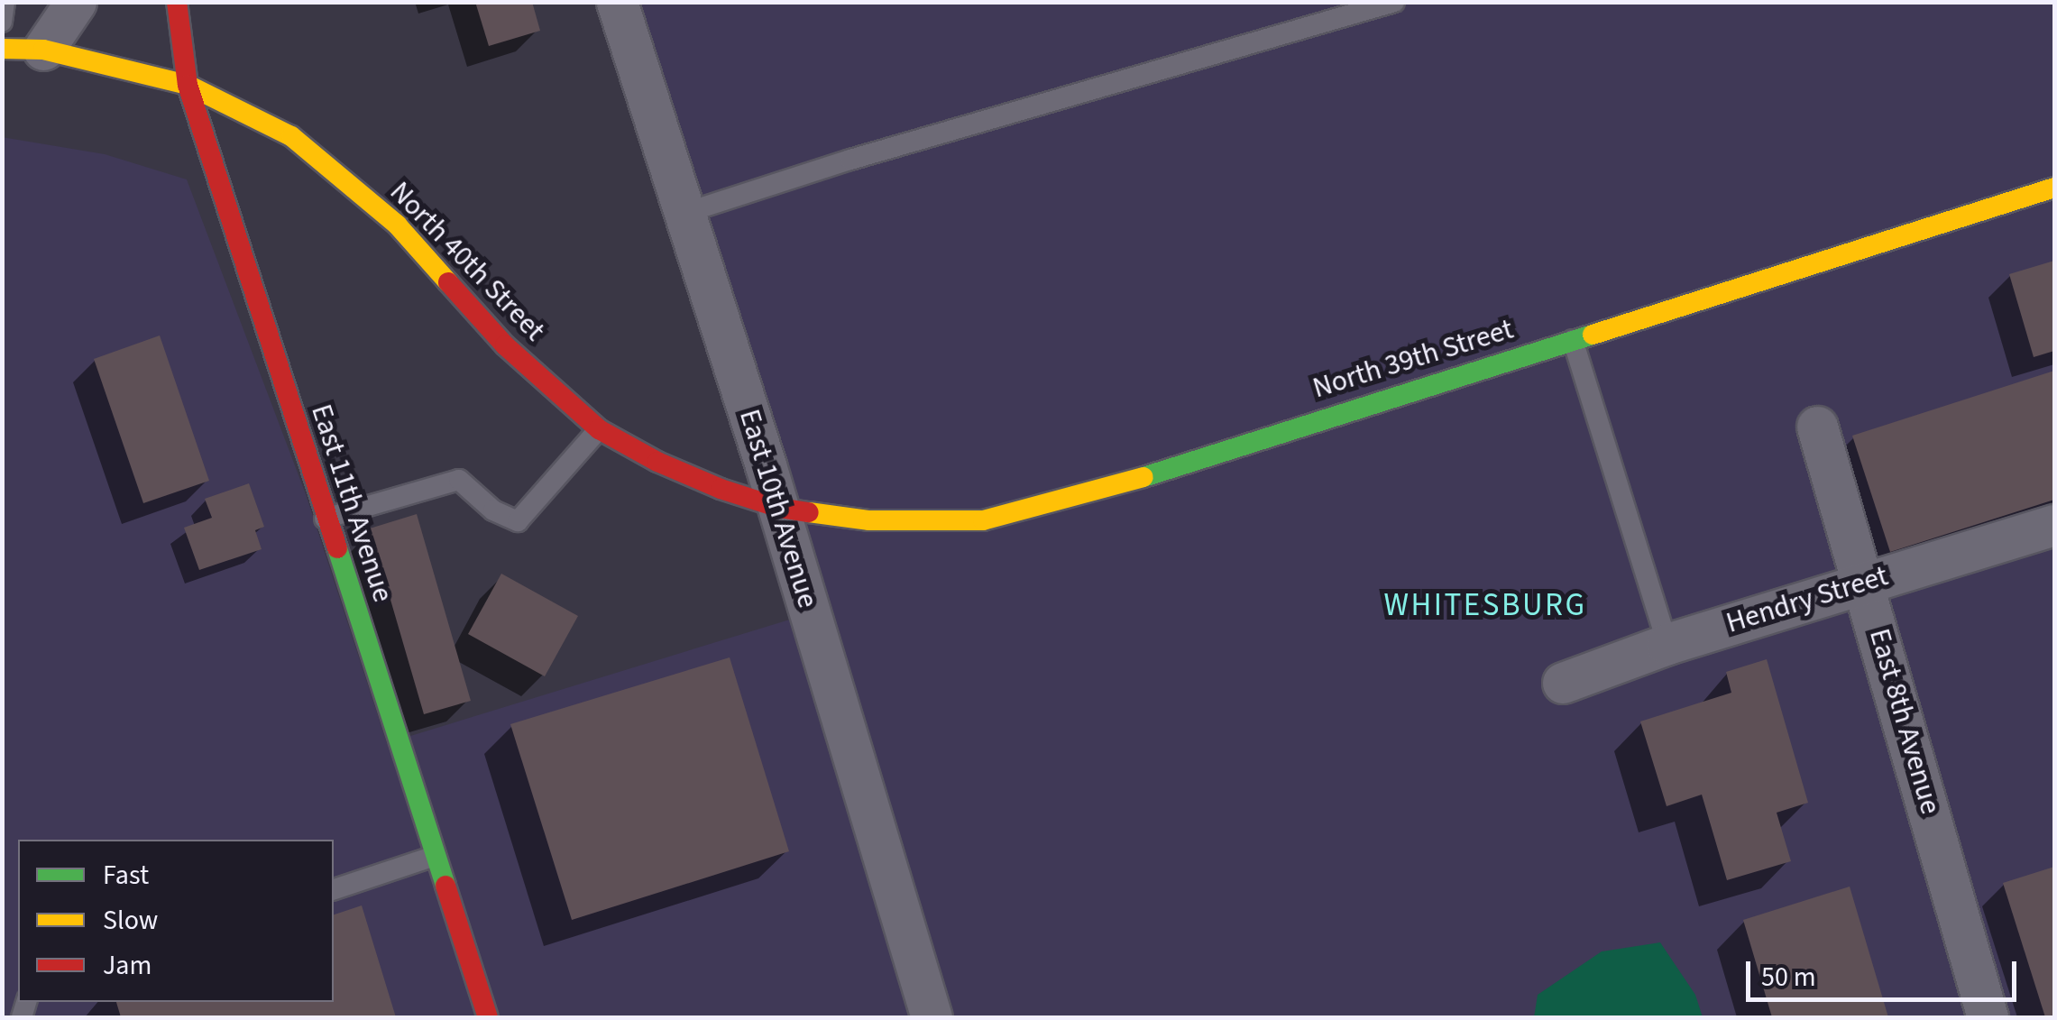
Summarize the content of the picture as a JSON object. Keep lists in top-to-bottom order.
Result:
{
  "streets": {
    "main road": ["North 40th Street", "North 39th Street", "East 11th Avenue"],
    "street": ["East 10th Avenue", "Hendry Street", "East 8th Avenue"]
  },
  "crossings": [
    ["North 40th Street", "North 39th Street"],
    ["North 40th Street", "East 11th Avenue"],
    ["North 40th Street", "East 10th Avenue"],
    ["North 39th Street", "East 10th Avenue"],
    ["Hendry Street", "East 8th Avenue"]
  ],
  "districts": ["WHITESBURG"],
  "legend": ["Fast", "Slow", "Jam"],
  "scale_bar": "50 m"
}
